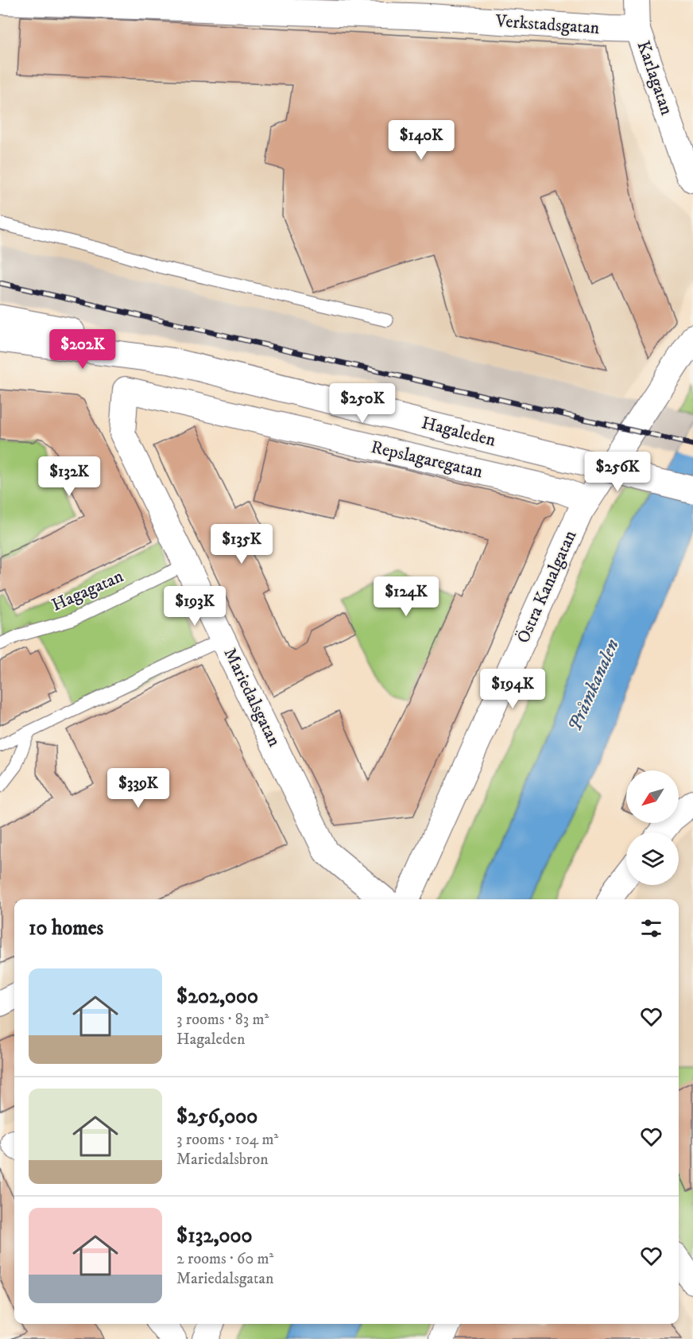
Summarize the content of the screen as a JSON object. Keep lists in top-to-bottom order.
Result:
{
  "streets": {
    "street": [
      "Verkstadsgatan",
      "Karlagatan",
      "Hagaleden",
      "Repslagaregatan",
      "Östra Kanalgatan",
      "Mariedalsgatan"
    ],
    "lane": ["Hagagatan"]
  },
  "crossings": [
    ["Verkstadsgatan", "Karlagatan"],
    ["Repslagaregatan", "Östra Kanalgatan"],
    ["Repslagaregatan", "Mariedalsgatan"],
    ["Hagagatan", "Mariedalsgatan"]
  ],
  "water": ["Pråmkanalen"],
  "north": "bottom left",
  "page": {
    "price": [
      "$140K",
      "$202K",
      "$250K",
      "$256K",
      "$132K",
      "$135K",
      "$124K",
      "$193K",
      "$194K",
      "$339K"
    ],
    "heading": "10 homes",
    "list": [
      {
        "name": "$202,000",
        "note": "3 rooms · 83 m² · Hagaleden"
      },
      {
        "name": "$256,000",
        "note": "3 rooms · 104 m² · Mariedalsbron"
      },
      {
        "name": "$132,000",
        "note": "2 rooms · 60 m² · Mariedalsgatan"
      }
    ]
  }
}
